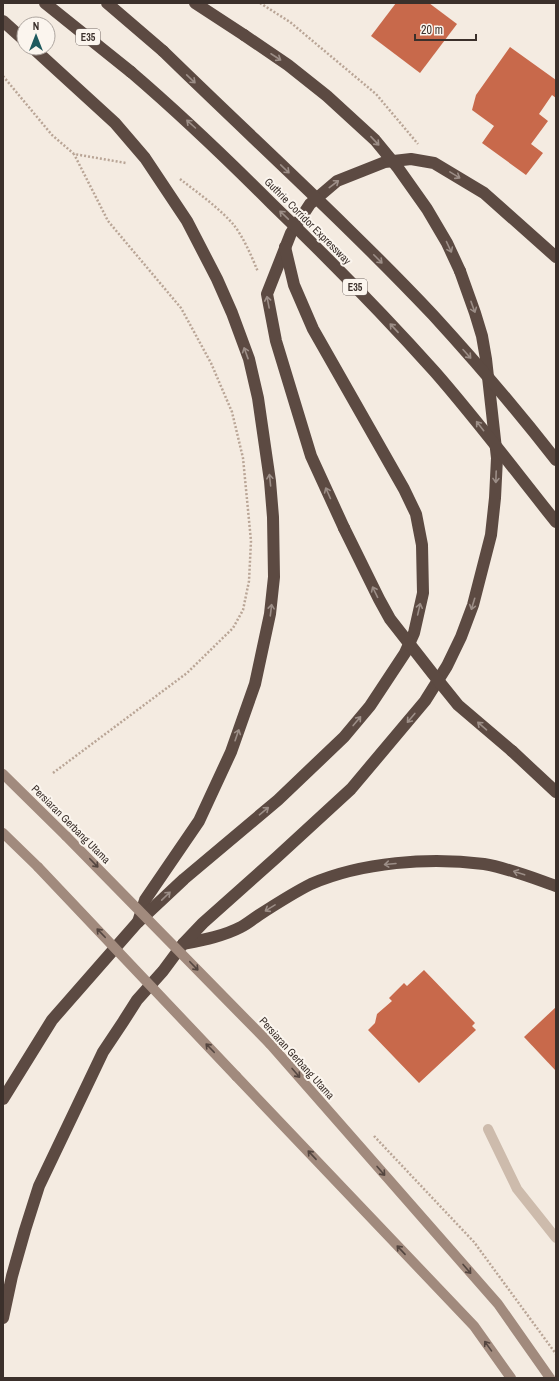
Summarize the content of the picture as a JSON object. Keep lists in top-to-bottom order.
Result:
{
  "streets": {
    "highway": ["E35", "Guthrie Corridor Expressway"],
    "main road": ["Persiaran Gerbang Utama"]
  },
  "scale_bar": "20 m",
  "north": "top"
}
